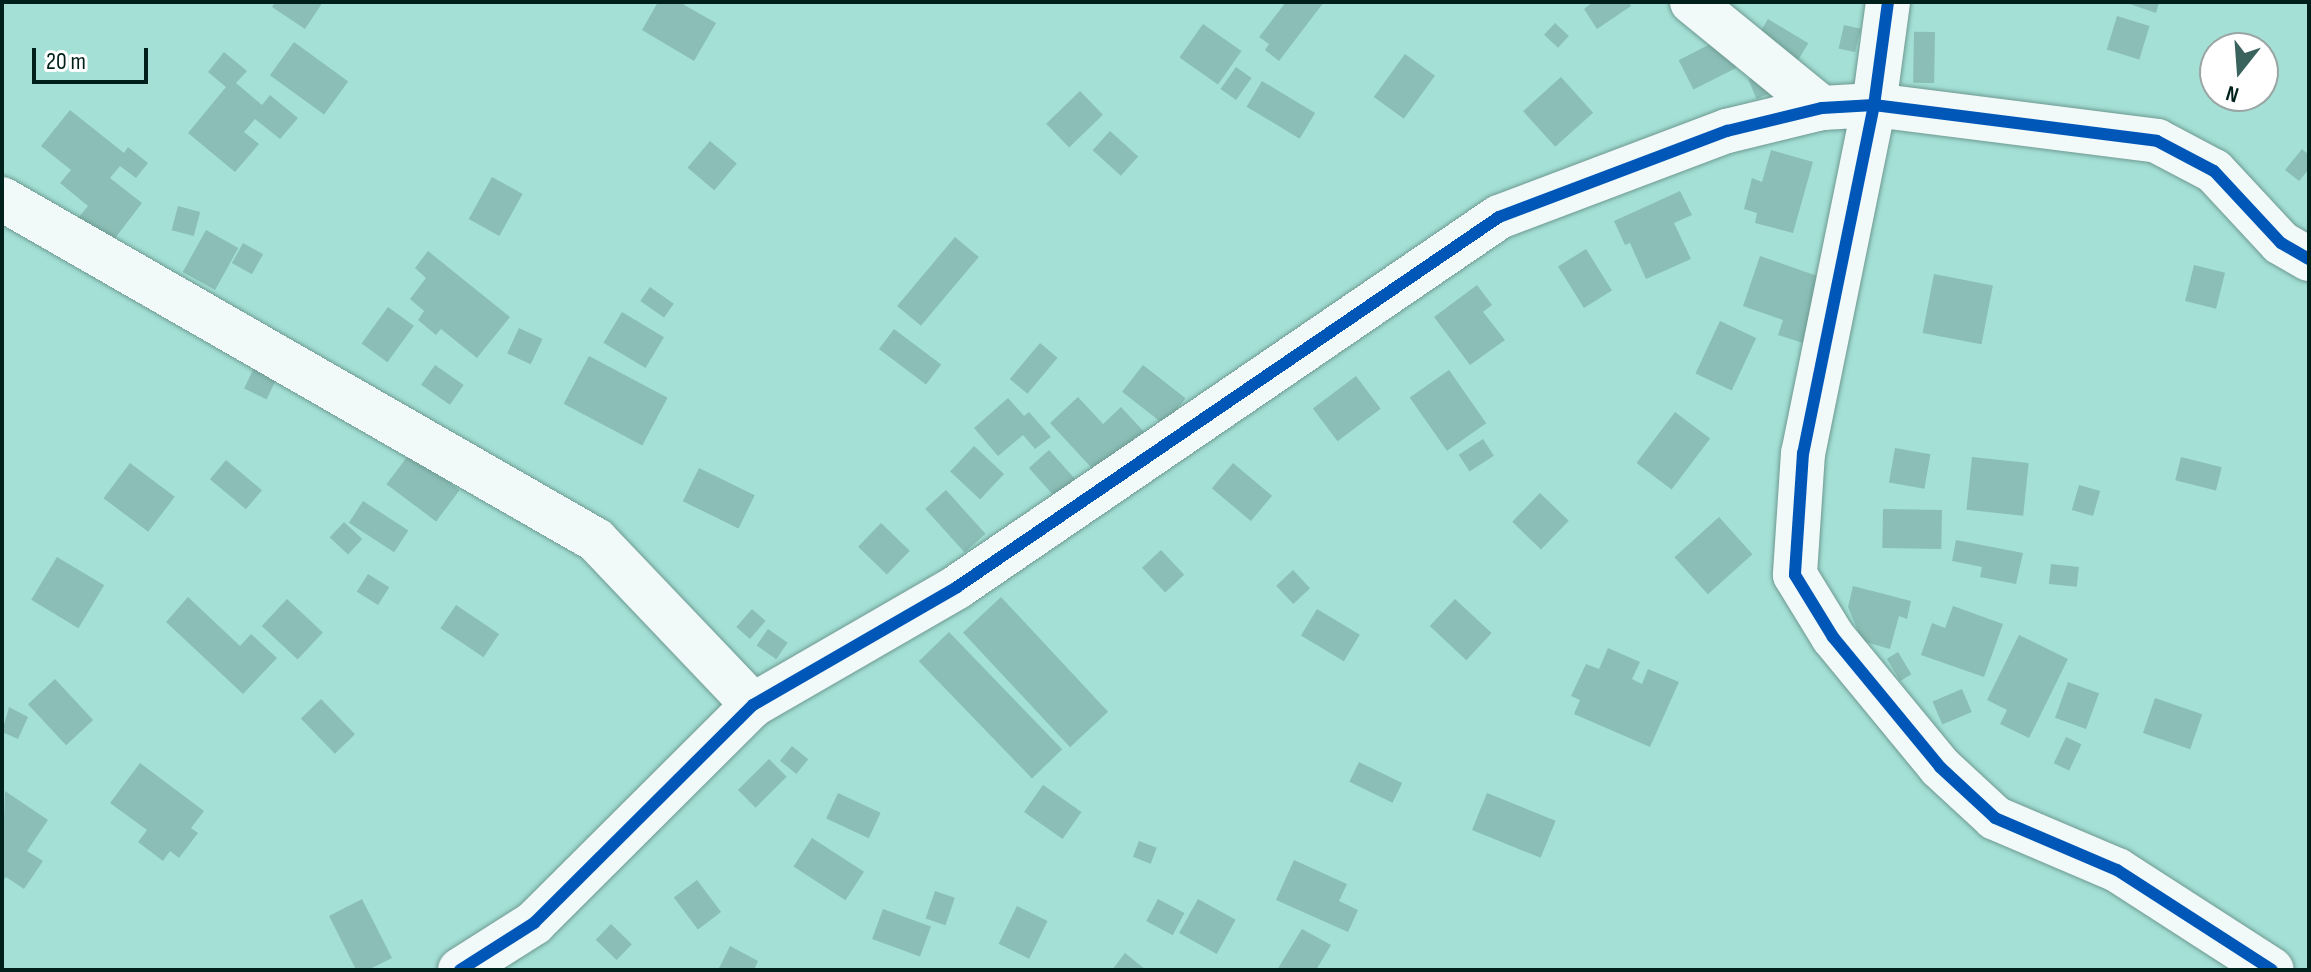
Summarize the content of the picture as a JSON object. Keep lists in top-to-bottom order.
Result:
{
  "scale_bar": "20 m",
  "north": "bottom"
}
